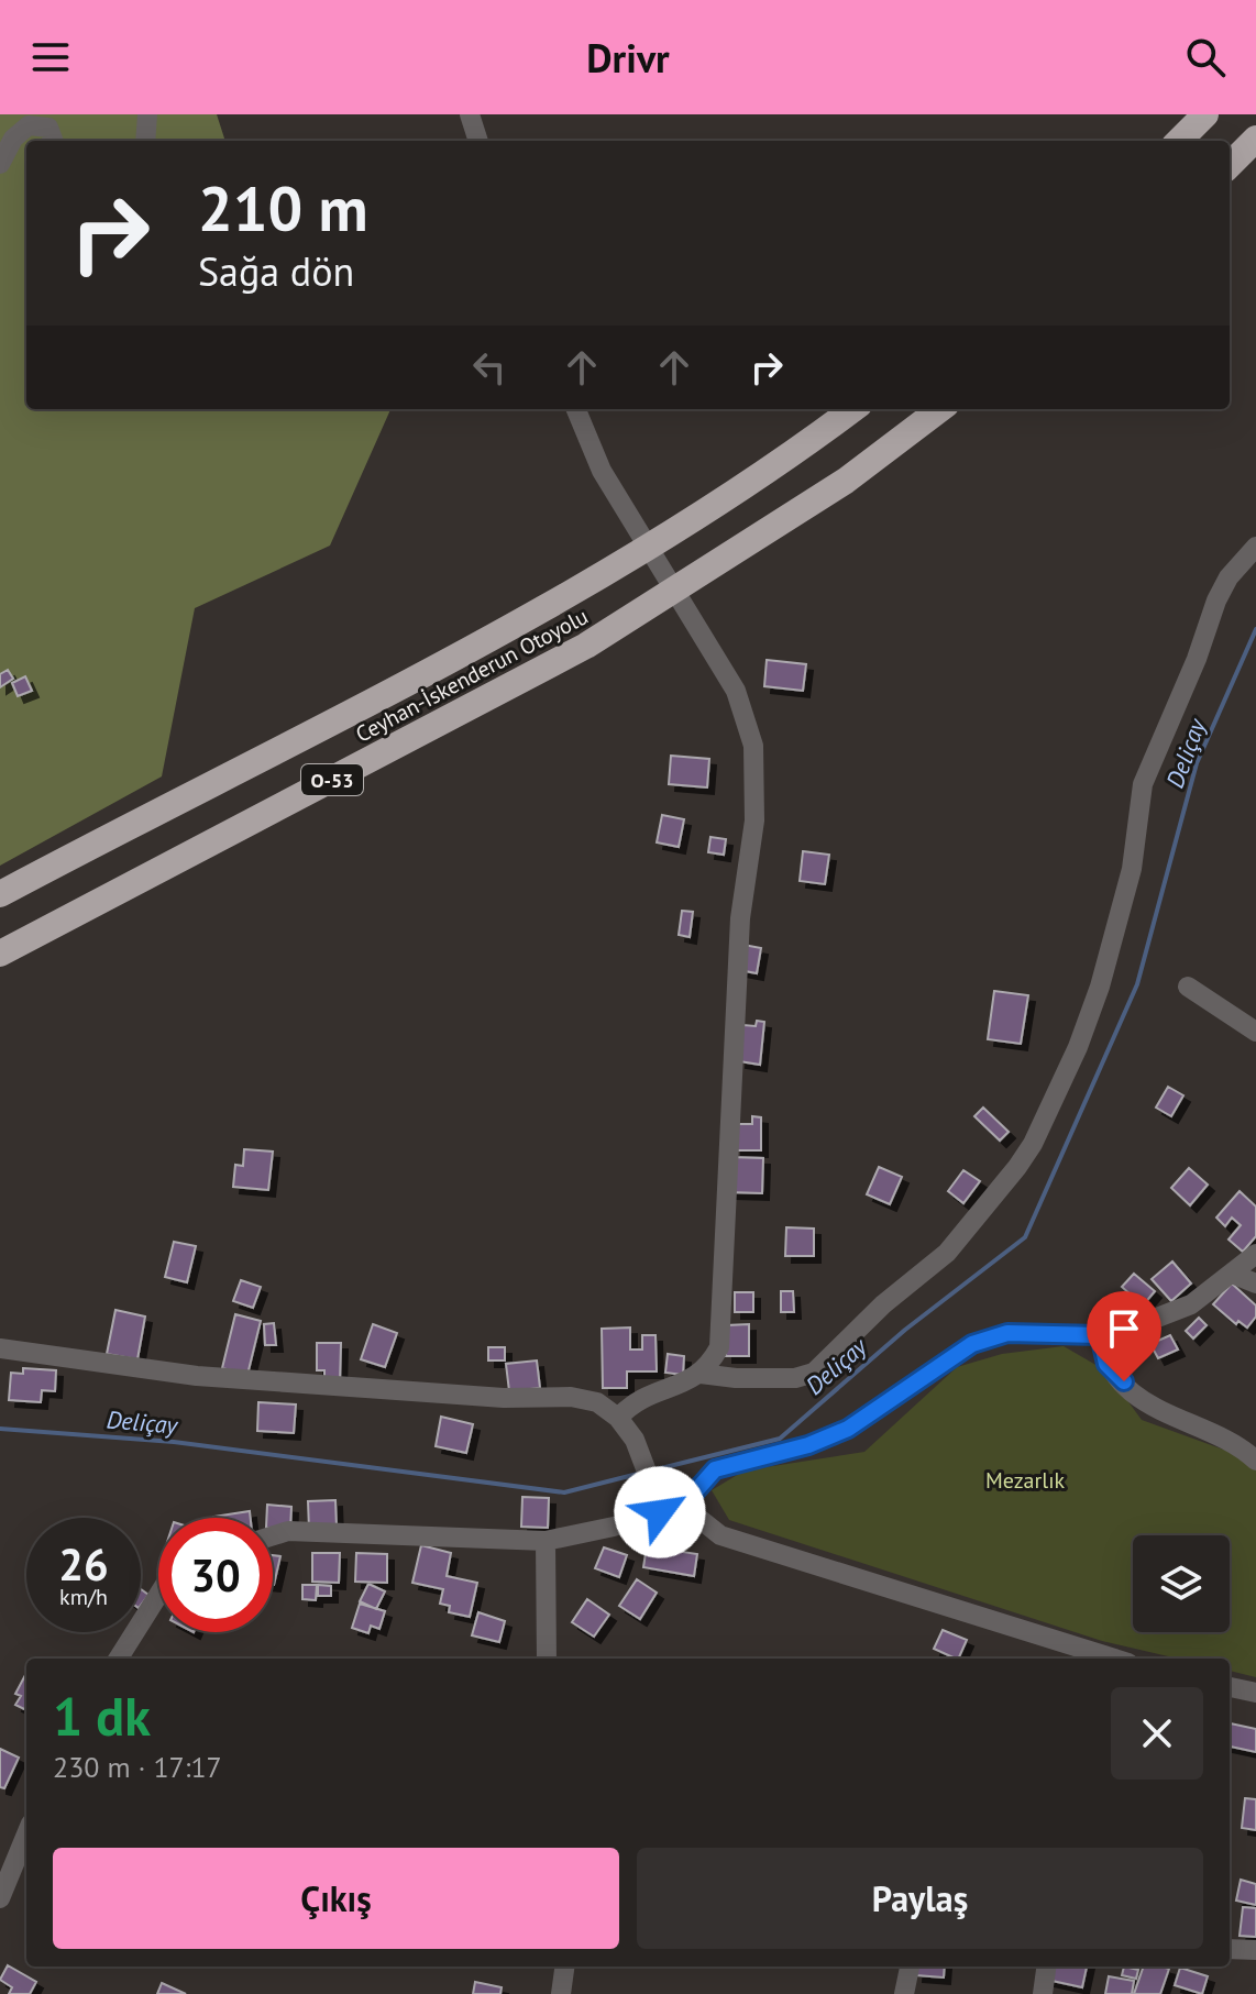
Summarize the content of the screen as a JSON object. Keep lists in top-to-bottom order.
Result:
{
  "streets": {
    "highway": ["Ceyhan-İskenderun Otoyolu", "O-53"]
  },
  "water": ["Deliçay"],
  "parks": ["Mezarlık"],
  "page": {
    "header": "Drivr",
    "turn": ["210 m", "Sağa dön"],
    "speed": "26 km/h",
    "limit": "30",
    "heading": ["1 dk", "230 m · 17:17"],
    "buttons": ["Çıkış", "Paylaş"]
  }
}
